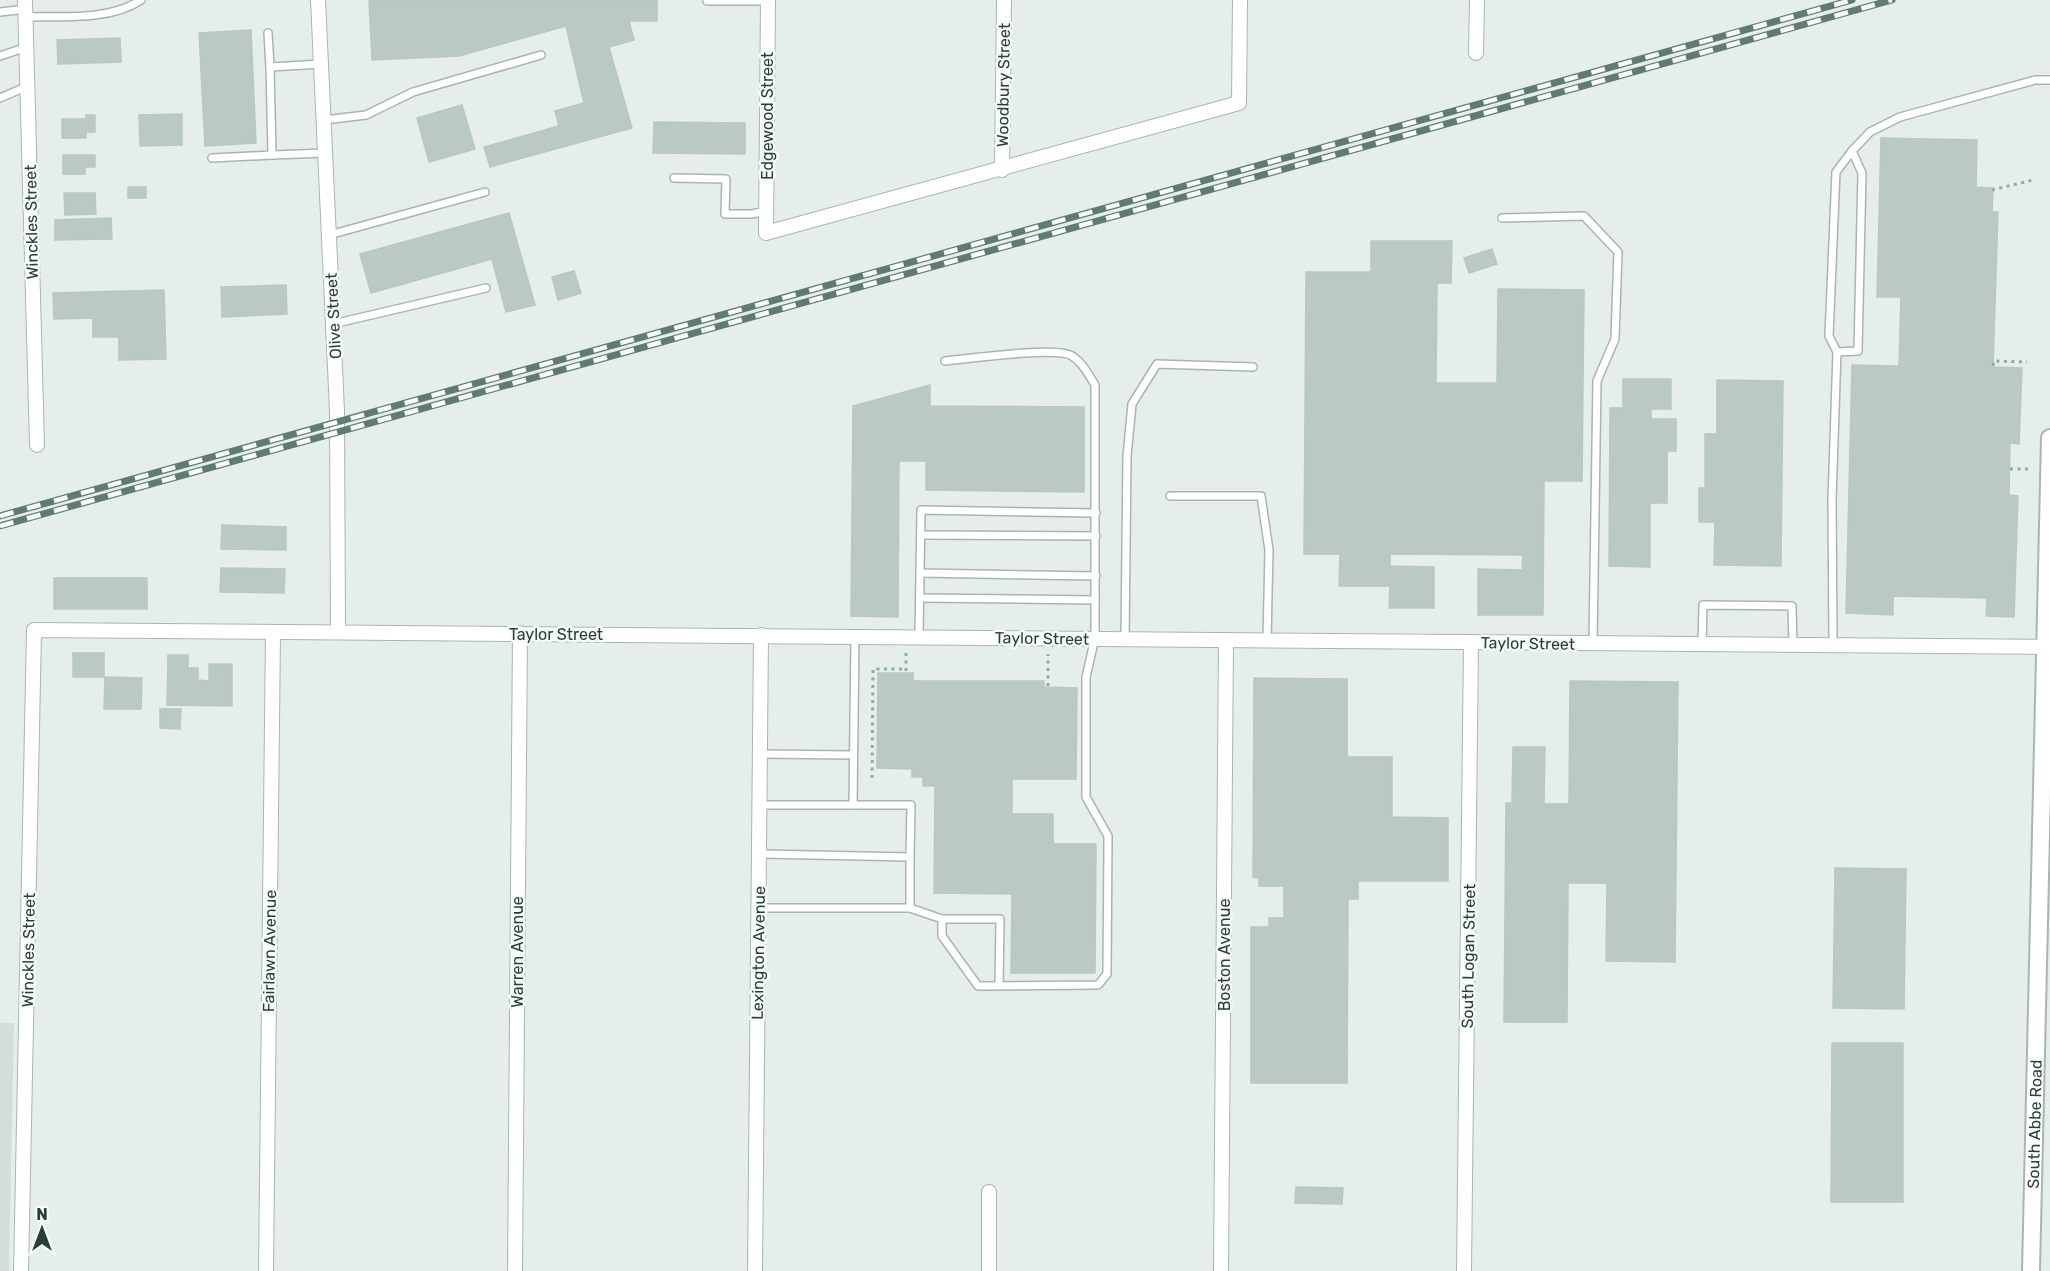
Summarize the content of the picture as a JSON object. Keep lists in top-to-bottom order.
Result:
{
  "streets": {
    "street": [
      "Woodbury Street",
      "Edgewood Street",
      "Winckles Street",
      "Olive Street",
      "Taylor Street",
      "Fairlawn Avenue",
      "Warren Avenue",
      "Lexington Avenue",
      "Boston Avenue",
      "South Logan Street",
      "South Abbe Road"
    ]
  },
  "crossings": [
    ["Woodbury Street", "Edgewood Street"],
    ["Winckles Street", "Taylor Street"],
    ["Olive Street", "Taylor Street"],
    ["Taylor Street", "Fairlawn Avenue"],
    ["Taylor Street", "Warren Avenue"],
    ["Taylor Street", "Lexington Avenue"],
    ["Taylor Street", "Boston Avenue"],
    ["Taylor Street", "South Logan Street"],
    ["Taylor Street", "South Abbe Road"]
  ],
  "north": "top"
}
